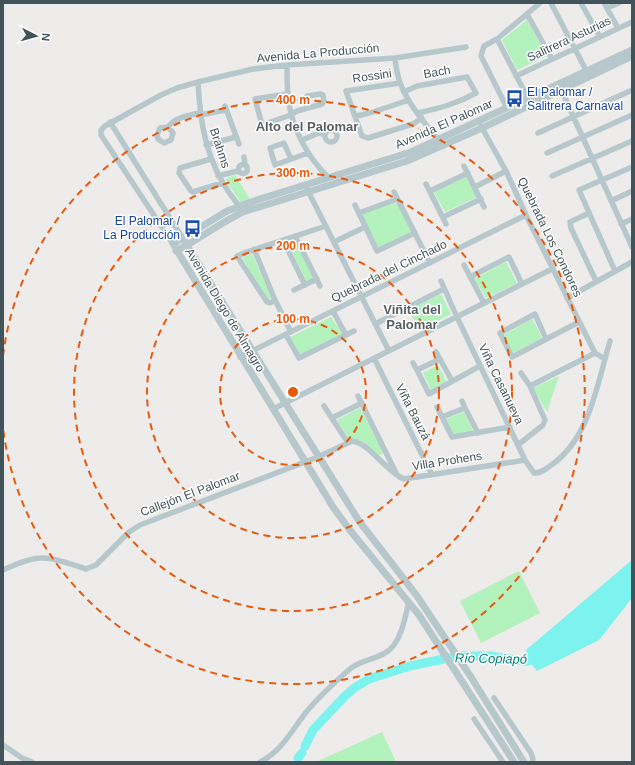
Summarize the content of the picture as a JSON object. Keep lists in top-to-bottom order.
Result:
{
  "streets": {
    "street": [
      "Salitrera Asturias",
      "Avenida La Producción",
      "Bach",
      "Rossini",
      "Avenida El Palomar",
      "Brahms",
      "Quebrada Los Condores",
      "Quebrada del Cinchado",
      "Avenida Diego de Almagro",
      "Viña Casanueva",
      "Viña Bauzá",
      "Villa Prohens",
      "Callejón El Palomar"
    ]
  },
  "crossings": [
    ["Avenida La Producción", "Brahms"],
    ["Avenida La Producción", "Avenida Diego de Almagro"],
    ["Avenida El Palomar", "Brahms"],
    ["Avenida El Palomar", "Quebrada Los Condores"],
    ["Avenida El Palomar", "Avenida Diego de Almagro"],
    ["Quebrada Los Condores", "Quebrada del Cinchado"],
    ["Quebrada del Cinchado", "Avenida Diego de Almagro"],
    ["Avenida Diego de Almagro", "Callejón El Palomar"],
    ["Viña Casanueva", "Villa Prohens"],
    ["Viña Bauzá", "Villa Prohens"]
  ],
  "districts": ["Alto del Palomar", "Viñita del Palomar"],
  "water": ["Río Copiapó"],
  "places": {
    "bus stop": ["El Palomar / Salitrera Carnaval", "El Palomar / La Producción"]
  },
  "north": "right",
  "rings": [
    "400 m",
    "300 m",
    "200 m",
    "100 m"
  ]
}
